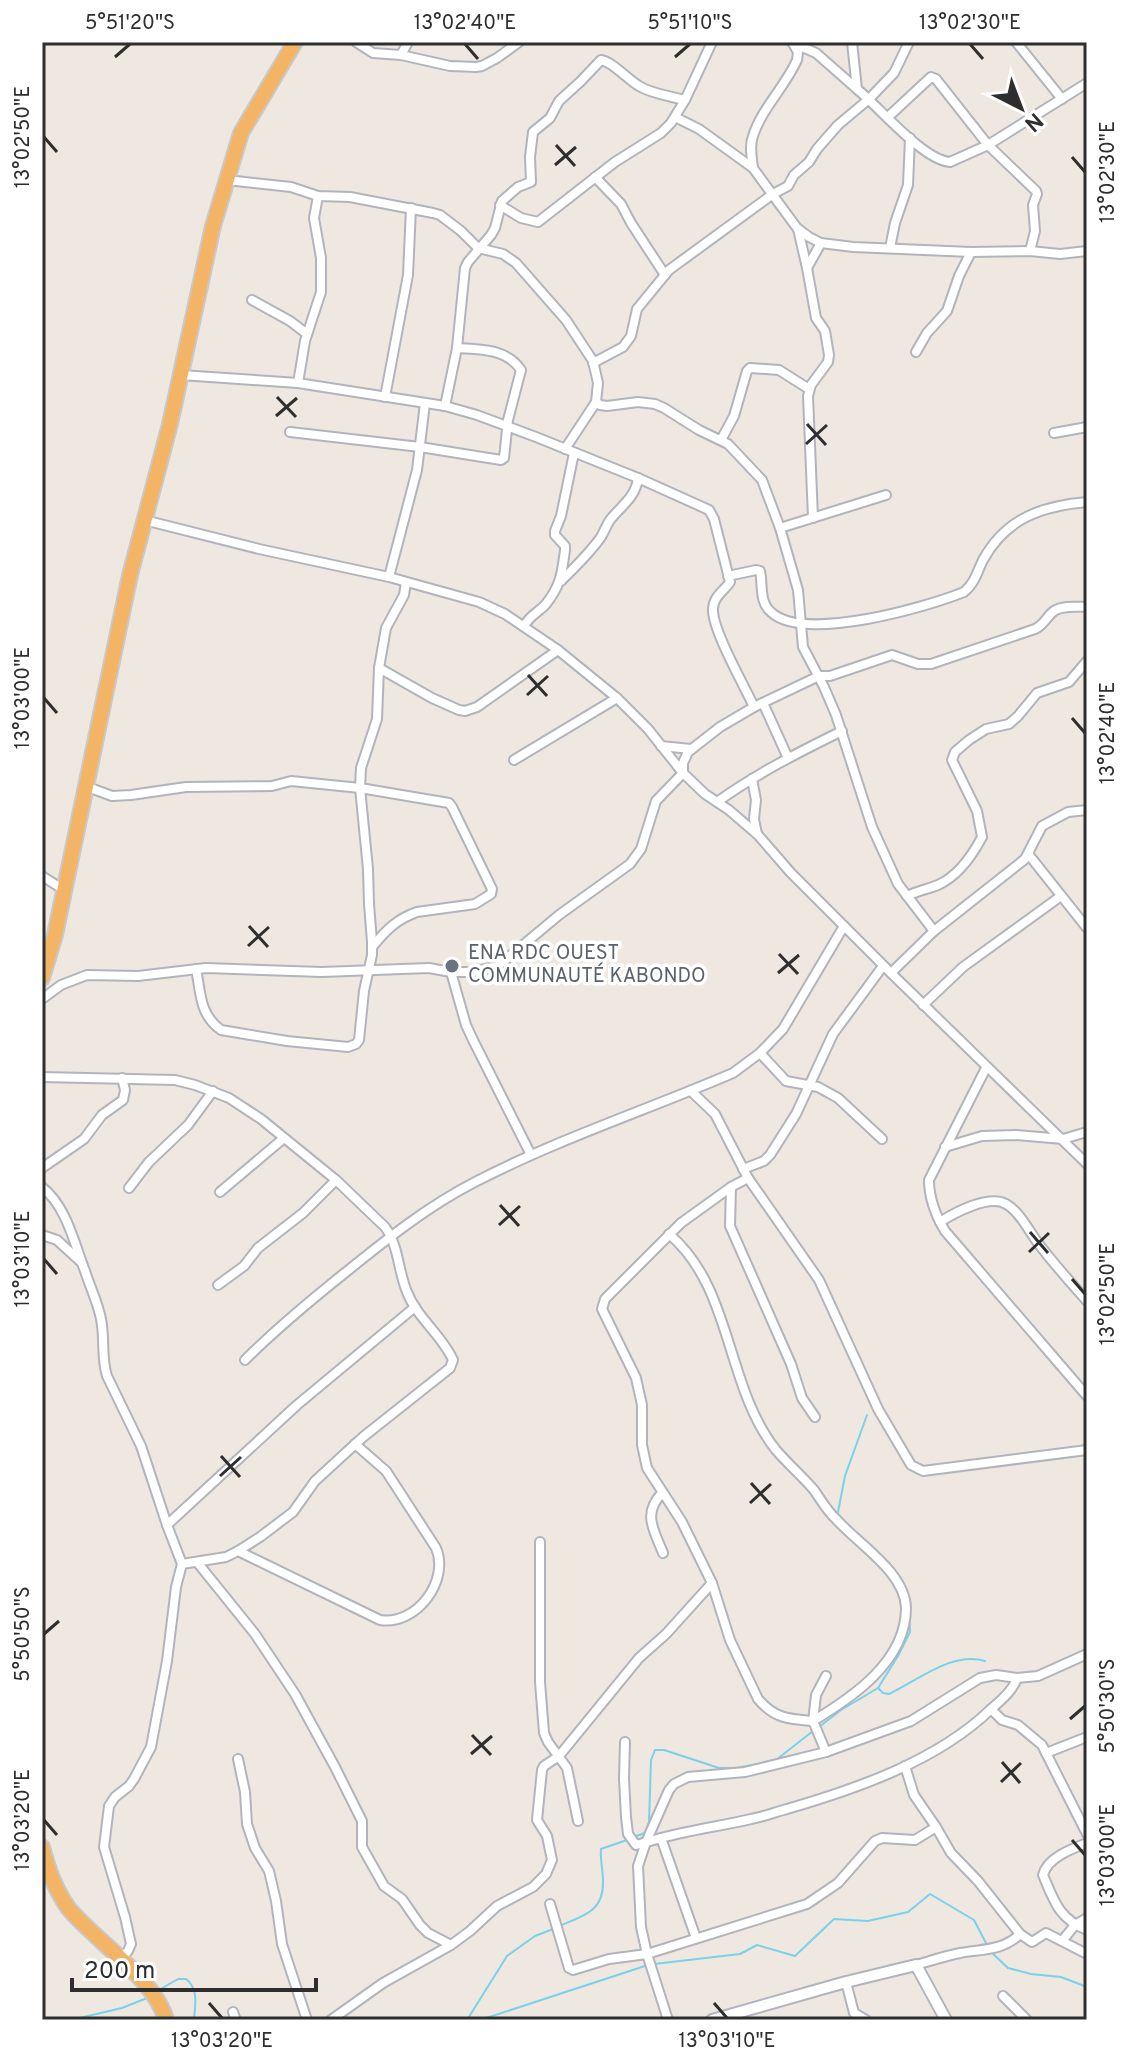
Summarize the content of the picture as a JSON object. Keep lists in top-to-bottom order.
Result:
{
  "places": ["ENA RDC OUEST COMMUNAUTÉ KABONDO"],
  "scale_bar": "200 m",
  "north": "bottom right",
  "coordinates": [
    "5°51'20\"S",
    "13°02'40\"E",
    "5°51'10\"S",
    "13°02'30\"E",
    "13°02'50\"E",
    "13°03'00\"E",
    "13°03'10\"E",
    "5°50'50\"S",
    "5°50'30\"S",
    "13°03'20\"E"
  ]
}
